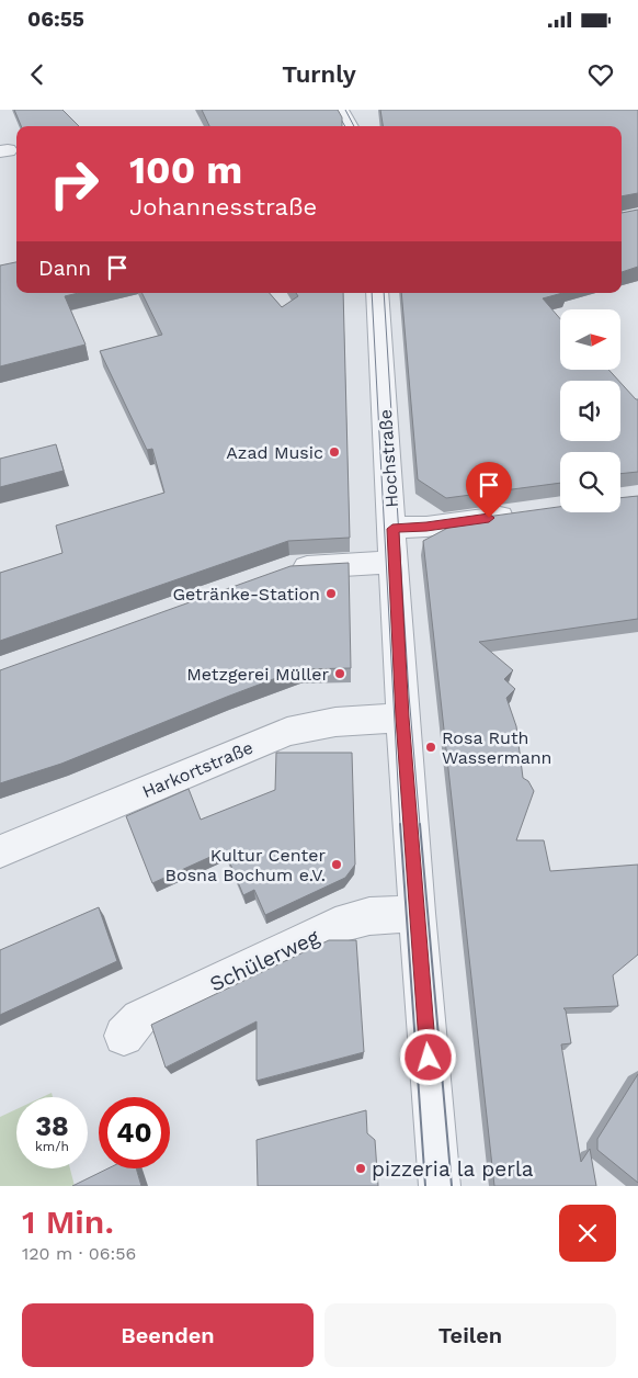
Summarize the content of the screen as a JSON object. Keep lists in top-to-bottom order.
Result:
{
  "streets": {
    "street": ["Hochstraße", "Harkortstraße", "Schülerweg"]
  },
  "crossings": [
    ["Hochstraße", "Harkortstraße"],
    ["Hochstraße", "Schülerweg"]
  ],
  "places": [
    "Azad Music",
    "Getränke-Station",
    "Metzgerei Müller",
    "Rosa Ruth Wassermann",
    "Kultur Center Bosna Bochum e.V.",
    "pizzeria la perla"
  ],
  "north": "right",
  "page": {
    "status": "06:55",
    "header": "Turnly",
    "turn": ["100 m", "Johannesstraße"],
    "then": "Dann",
    "speed": "38 km/h",
    "limit": "40",
    "heading": ["1 Min.", "120 m · 06:56"],
    "buttons": ["Beenden", "Teilen"]
  }
}
